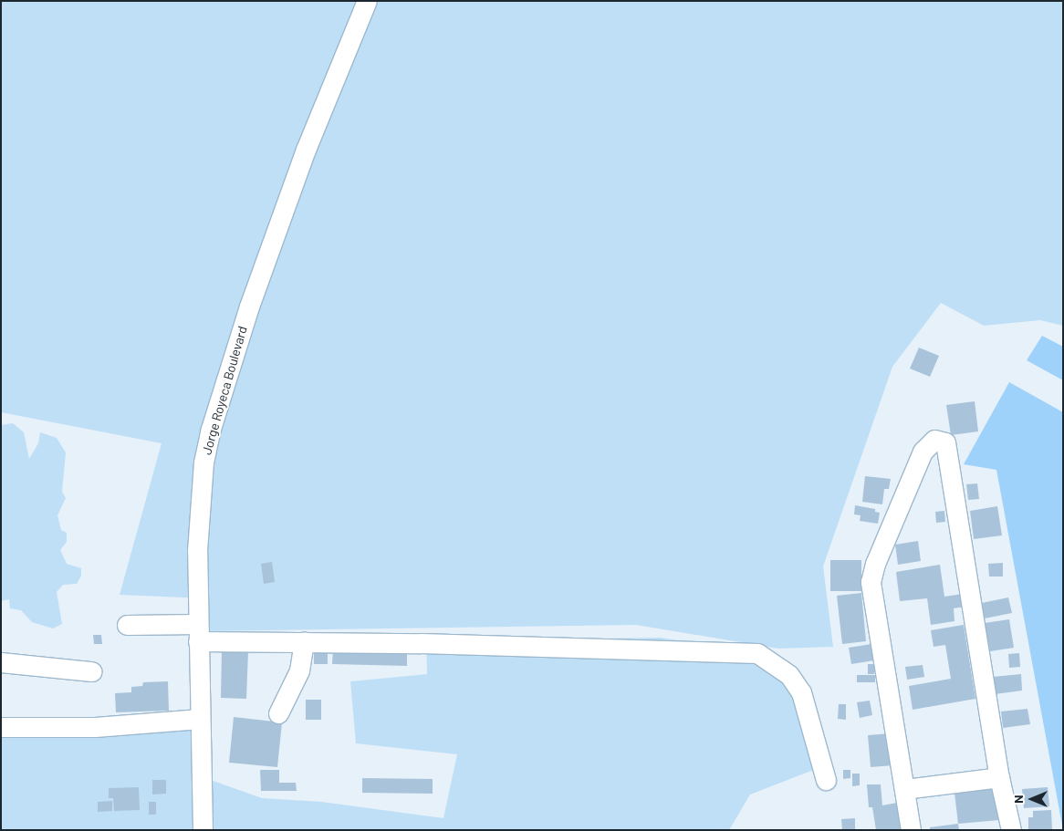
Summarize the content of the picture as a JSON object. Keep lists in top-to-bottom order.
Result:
{
  "streets": {
    "street": ["Jorge Royeca Boulevard"]
  },
  "north": "left"
}
